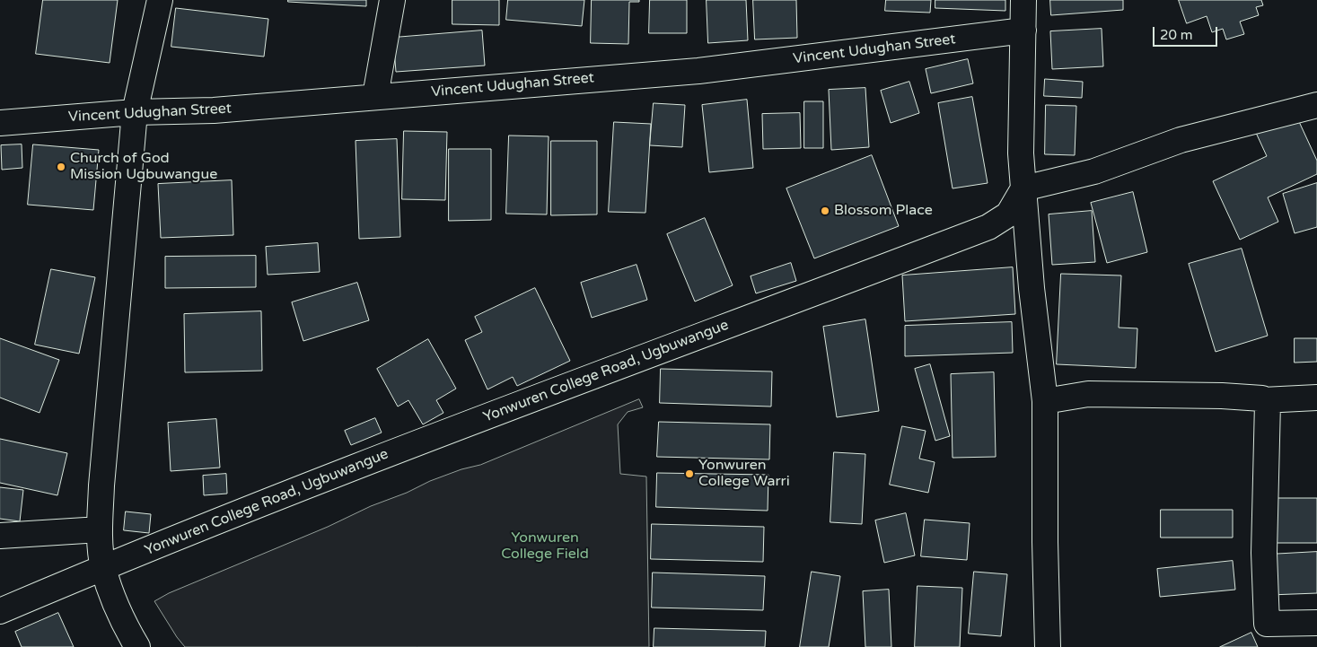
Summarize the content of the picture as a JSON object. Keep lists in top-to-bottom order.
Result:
{
  "streets": {
    "street": ["Vincent Udughan Street", "Yonwuren College Road, Ugbuwangue"]
  },
  "parks": ["Yonwuren College Field"],
  "places": ["Church of God Mission Ugbuwangue", "Blossom Place", "Yonwuren College Warri"],
  "scale_bar": "20 m"
}
